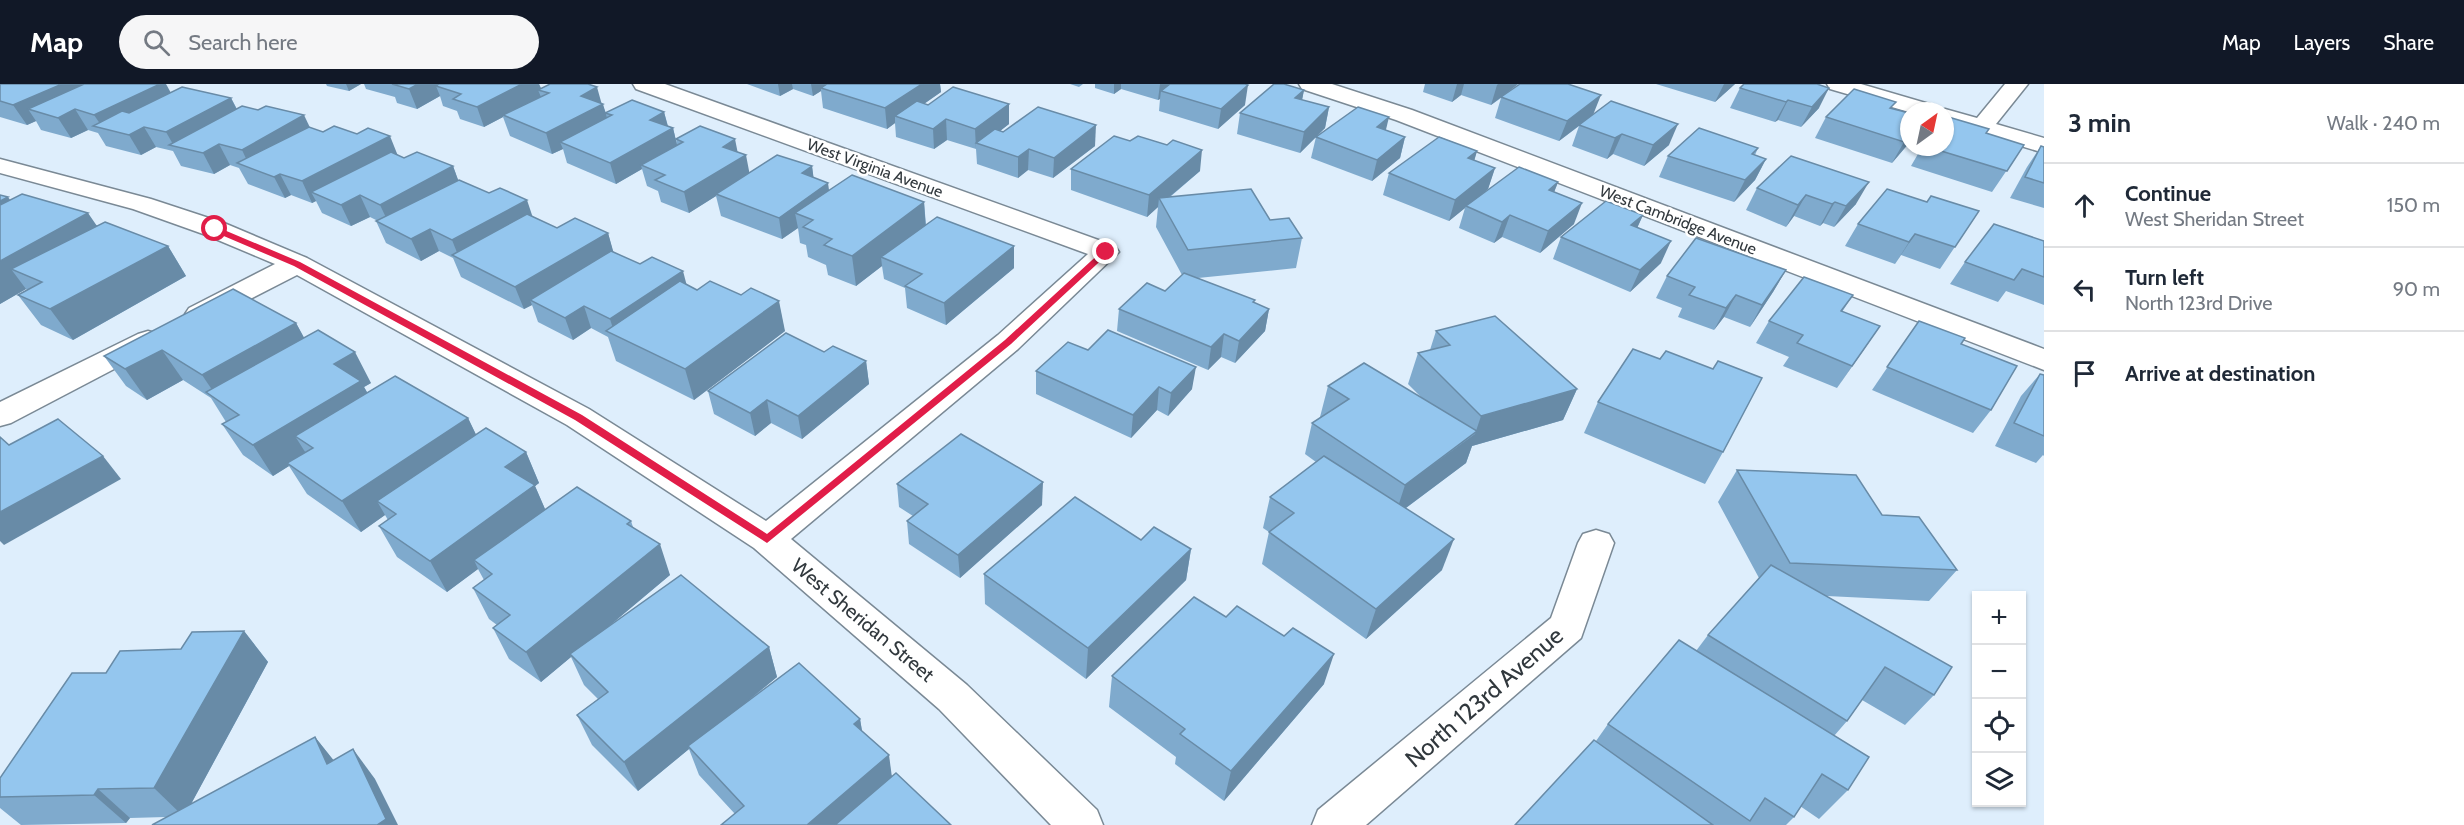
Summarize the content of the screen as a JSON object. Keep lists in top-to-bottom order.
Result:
{
  "streets": {
    "street": [
      "West Virginia Avenue",
      "West Cambridge Avenue",
      "West Sheridan Street",
      "North 123rd Avenue"
    ]
  },
  "crossings": [
    ["West Virginia Avenue", "West Sheridan Street"]
  ],
  "north": "top right",
  "page": {
    "header": "Map",
    "search": "Search here",
    "nav": ["Map", "Layers", "Share"],
    "heading": ["3 min", "Walk · 240 m"],
    "list": [
      ["Continue", "West Sheridan Street", "150 m"],
      ["Turn left", "North 123rd Drive", "90 m"],
      "Arrive at destination"
    ],
    "map_buttons": ["+", "−"]
  }
}
